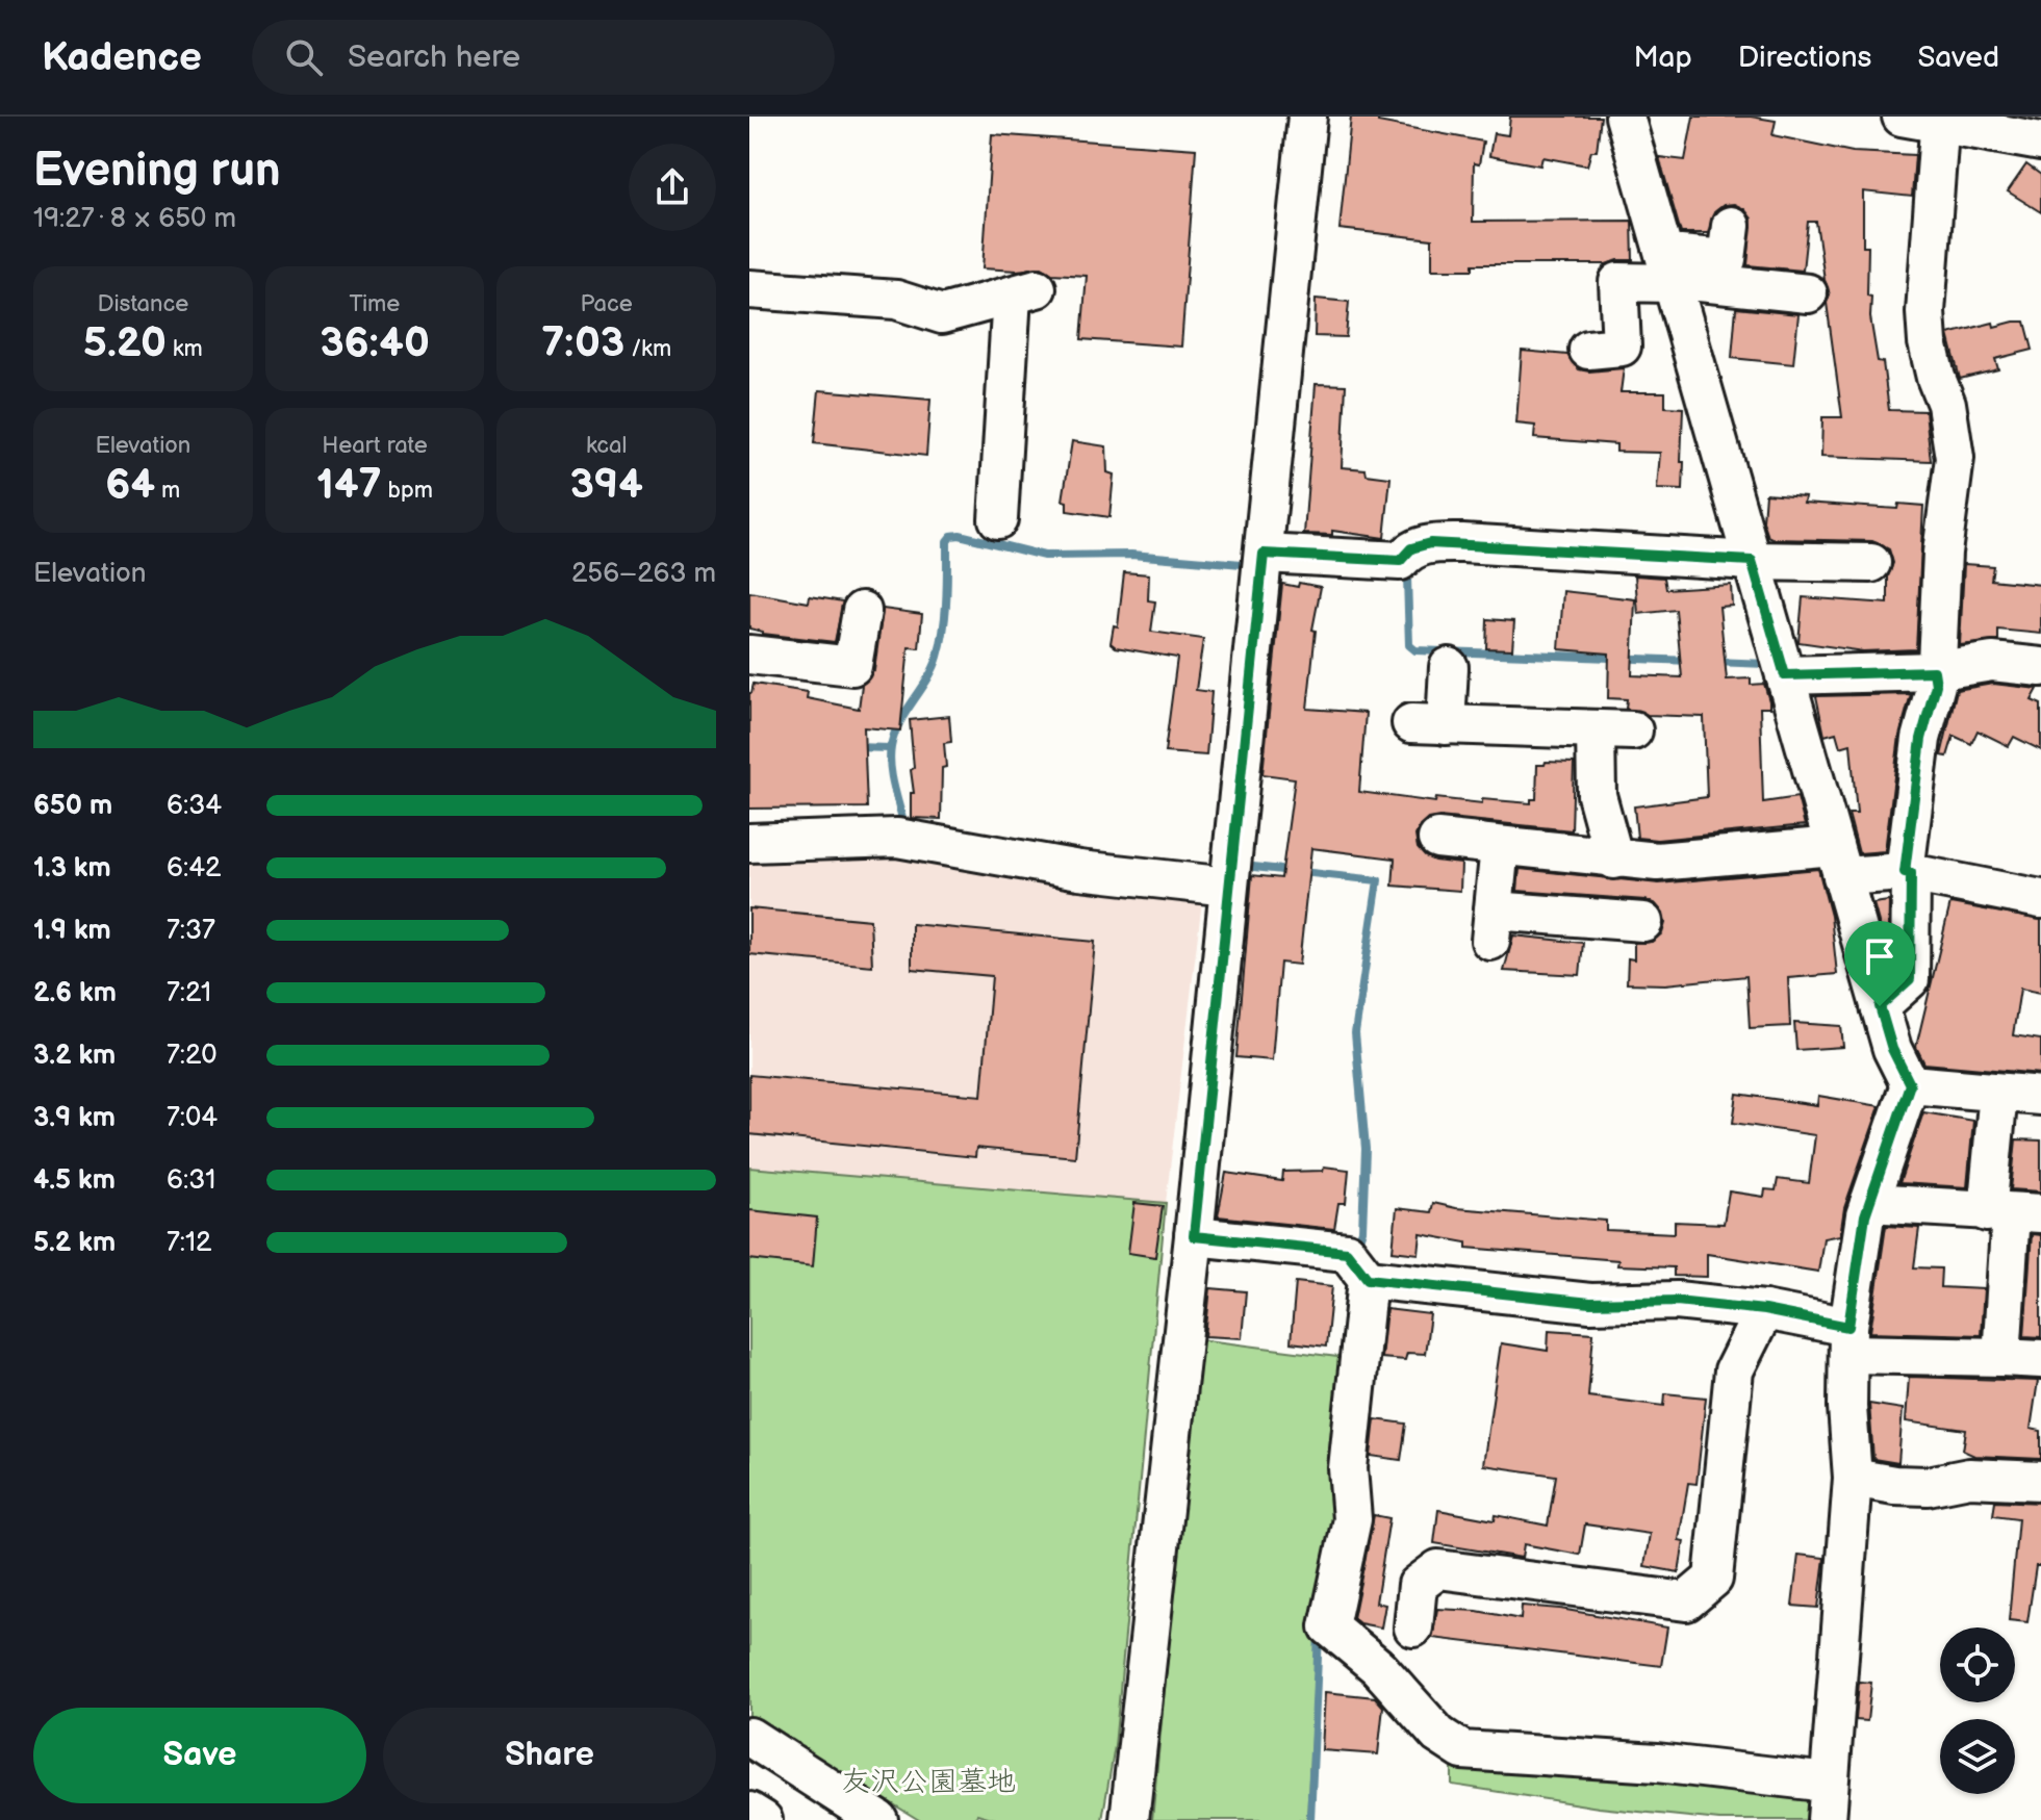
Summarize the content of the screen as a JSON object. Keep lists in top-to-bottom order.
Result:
{
  "parks": ["友沢公園墓地"],
  "page": {
    "header": "Kadence",
    "search": "Search here",
    "nav": ["Map", "Directions", "Saved"],
    "heading": ["Evening run", "19:27 · 8 × 650 m"],
    "stats": [
      ["Distance", "5.20 km"],
      ["Time", "36:40"],
      ["Pace", "7:03 /km"],
      ["Elevation", "64 m"],
      ["Heart rate", "147 bpm"],
      ["kcal", "394"]
    ],
    "chart": ["Elevation", "256–263 m"],
    "list": [
      {
        "name": "650 m",
        "note": "6:34"
      },
      {
        "name": "1.3 km",
        "note": "6:42"
      },
      {
        "name": "1.9 km",
        "note": "7:37"
      },
      {
        "name": "2.6 km",
        "note": "7:21"
      },
      {
        "name": "3.2 km",
        "note": "7:20"
      },
      {
        "name": "3.9 km",
        "note": "7:04"
      },
      {
        "name": "4.5 km",
        "note": "6:31"
      },
      {
        "name": "5.2 km",
        "note": "7:12"
      }
    ],
    "buttons": ["Save", "Share"]
  }
}
